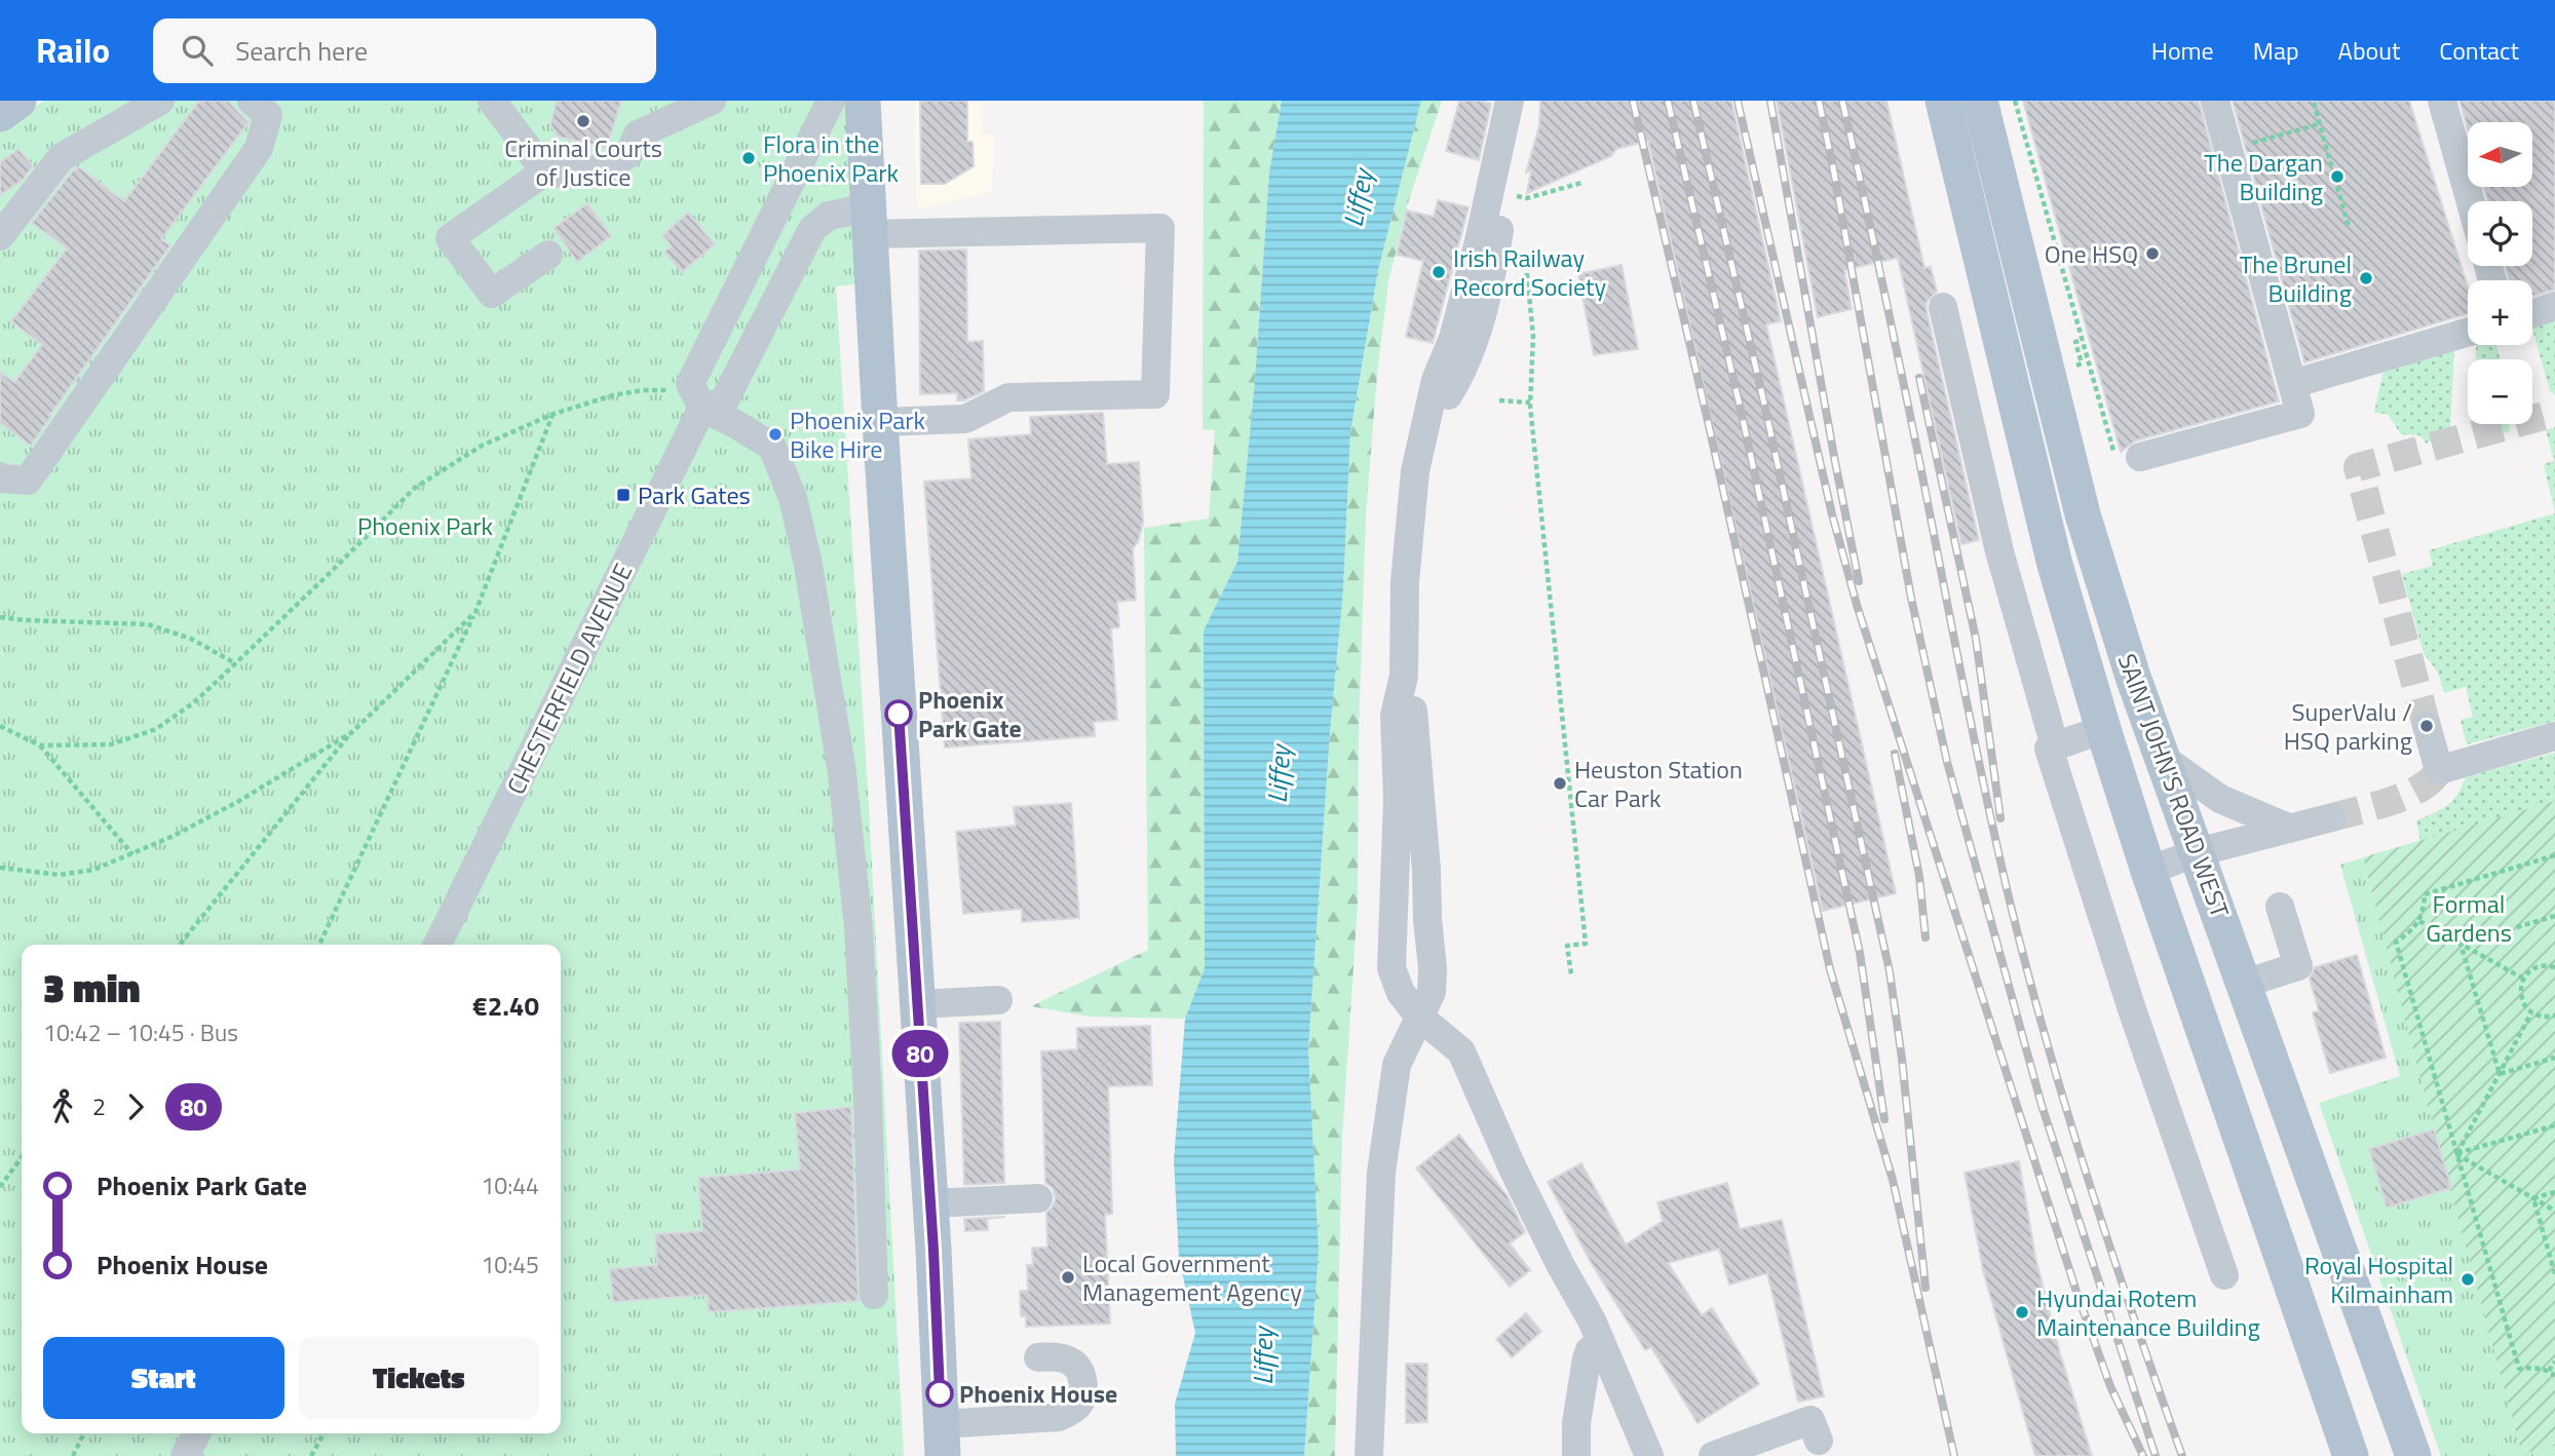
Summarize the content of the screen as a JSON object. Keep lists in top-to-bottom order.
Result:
{
  "streets": {
    "main road": ["SAINT JOHN'S ROAD WEST"],
    "street": ["CHESTERFIELD AVENUE"]
  },
  "water": ["Liffey"],
  "parks": ["Phoenix Park", "Formal Gardens"],
  "places": {
    "other": [
      "Criminal Courts of Justice",
      "Flora in the Phoenix Park",
      "The Dargan Building",
      "One HSQ",
      "Irish Railway Record Society",
      "The Brunel Building",
      "Phoenix Park Bike Hire",
      "Phoenix Park Gate",
      "SuperValu / HSQ parking",
      "Heuston Station Car Park",
      "Local Government Management Agency",
      "Royal Hospital Kilmainham",
      "Hyundai Rotem Maintenance Building",
      "Phoenix House"
    ],
    "transit": ["Park Gates"]
  },
  "lines": ["bus line 80"],
  "north": "left",
  "page": {
    "header": "Railo",
    "search": "Search here",
    "nav": [
      "Home",
      "Map",
      "About",
      "Contact"
    ],
    "on_map": "80",
    "map_buttons": ["+", "−"],
    "heading": ["3 min", "10:42 – 10:45 · Bus", "€2.40"],
    "legs": ["2", "80"],
    "list": [
      {
        "name": "Phoenix Park Gate",
        "value": "10:44"
      },
      {
        "name": "Phoenix House",
        "value": "10:45"
      }
    ],
    "buttons": ["Start", "Tickets"]
  }
}
